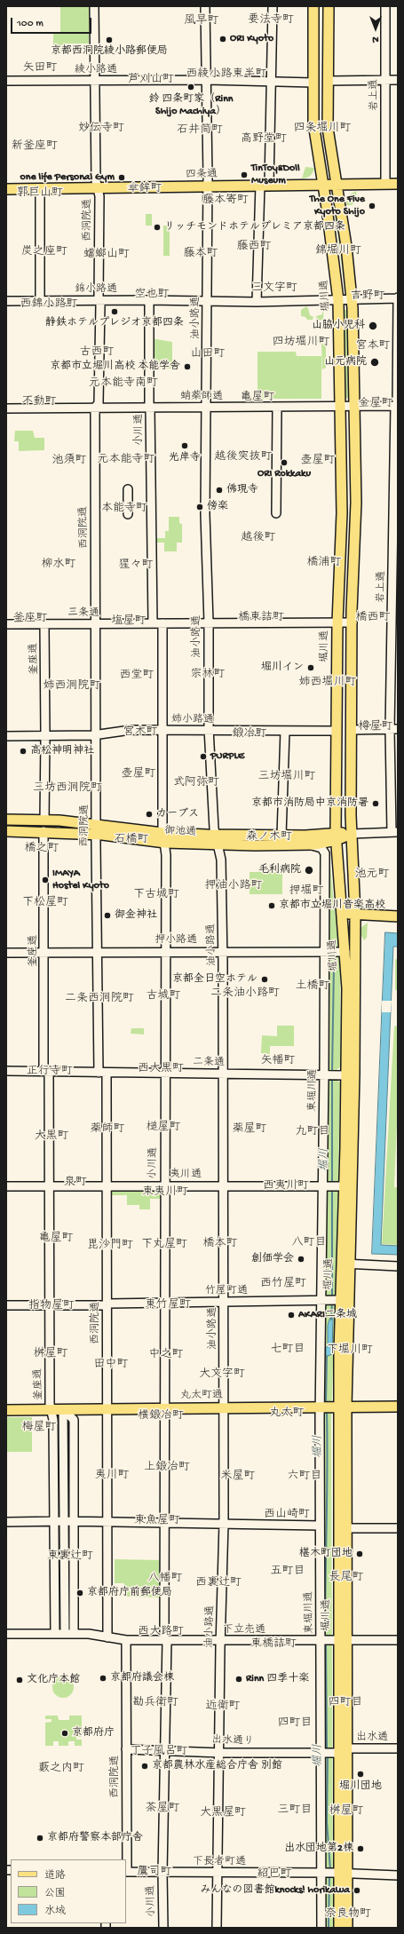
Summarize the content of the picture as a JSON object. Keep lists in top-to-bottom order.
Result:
{
  "streets": {
    "main road": [
      "四条通",
      "堀川通",
      "御池通",
      "丸太町通"
    ],
    "street": [
      "綾小路通",
      "岩上通",
      "西洞院通",
      "錦小路通",
      "油小路通",
      "蛸薬師通",
      "小川通",
      "三条通",
      "釜座通",
      "姉小路通",
      "押小路通",
      "二条通",
      "東堀川通",
      "夷川通",
      "竹屋町通",
      "下立売通",
      "出水通",
      "出水通り",
      "下長者町通"
    ]
  },
  "crossings": [
    ["綾小路通", "西洞院通"],
    ["綾小路通", "堀川通"],
    ["綾小路通", "油小路通"],
    ["岩上通", "四条通"],
    ["岩上通", "錦小路通"],
    ["岩上通", "蛸薬師通"],
    ["岩上通", "御池通"],
    ["四条通", "西洞院通"],
    ["四条通", "堀川通"],
    ["四条通", "油小路通"],
    ["西洞院通", "錦小路通"],
    ["西洞院通", "蛸薬師通"],
    ["西洞院通", "三条通"],
    ["西洞院通", "姉小路通"],
    ["西洞院通", "御池通"],
    ["西洞院通", "押小路通"],
    ["西洞院通", "二条通"],
    ["西洞院通", "夷川通"],
    ["西洞院通", "竹屋町通"],
    ["西洞院通", "丸太町通"],
    ["西洞院通", "下立売通"],
    ["西洞院通", "出水通り"],
    ["西洞院通", "下長者町通"],
    ["錦小路通", "堀川通"],
    ["錦小路通", "油小路通"],
    ["錦小路通", "小川通"],
    ["堀川通", "蛸薬師通"],
    ["堀川通", "三条通"],
    ["堀川通", "姉小路通"],
    ["堀川通", "御池通"],
    ["堀川通", "押小路通"],
    ["堀川通", "二条通"],
    ["堀川通", "東堀川通"],
    ["堀川通", "夷川通"],
    ["堀川通", "竹屋町通"],
    ["堀川通", "丸太町通"],
    ["堀川通", "下立売通"],
    ["堀川通", "出水通"],
    ["堀川通", "出水通り"],
    ["堀川通", "下長者町通"],
    ["油小路通", "蛸薬師通"],
    ["油小路通", "三条通"],
    ["油小路通", "姉小路通"],
    ["油小路通", "御池通"],
    ["油小路通", "押小路通"],
    ["油小路通", "二条通"],
    ["油小路通", "夷川通"],
    ["油小路通", "竹屋町通"],
    ["油小路通", "丸太町通"],
    ["油小路通", "下立売通"],
    ["油小路通", "出水通り"],
    ["油小路通", "下長者町通"],
    ["蛸薬師通", "小川通"],
    ["小川通", "三条通"],
    ["小川通", "姉小路通"],
    ["小川通", "御池通"],
    ["小川通", "押小路通"],
    ["小川通", "二条通"],
    ["小川通", "夷川通"],
    ["小川通", "竹屋町通"],
    ["小川通", "丸太町通"],
    ["小川通", "下立売通"],
    ["小川通", "出水通り"],
    ["小川通", "下長者町通"],
    ["三条通", "釜座通"],
    ["釜座通", "姉小路通"],
    ["釜座通", "御池通"],
    ["釜座通", "押小路通"],
    ["釜座通", "二条通"],
    ["釜座通", "夷川通"],
    ["釜座通", "竹屋町通"],
    ["釜座通", "丸太町通"],
    ["釜座通", "下立売通"],
    ["御池通", "東堀川通"],
    ["押小路通", "東堀川通"],
    ["二条通", "東堀川通"],
    ["東堀川通", "夷川通"],
    ["東堀川通", "竹屋町通"],
    ["東堀川通", "丸太町通"],
    ["東堀川通", "下立売通"],
    ["東堀川通", "出水通り"],
    ["東堀川通", "下長者町通"],
    ["出水通", "出水通り"]
  ],
  "districts": [
    "要法寺町",
    "風早町",
    "矢田町",
    "西綾小路東半町",
    "芦刈山町",
    "妙伝寺町",
    "四条堀川町",
    "石井筒町",
    "高野堂町",
    "新釜座町",
    "傘鉾町",
    "郭巨山町",
    "藤本寄町",
    "藤西町",
    "錦堀川町",
    "炭之座町",
    "藤本町",
    "蟷螂山町",
    "三文字町",
    "空也町",
    "吉野町",
    "西錦小路町",
    "四坊堀川町",
    "宮本町",
    "古西町",
    "山田町",
    "元本能寺南町",
    "亀屋町",
    "不動町",
    "金屋町",
    "越後突抜町",
    "元本能寺町",
    "池須町",
    "壺屋町",
    "本能寺町",
    "越後町",
    "橋浦町",
    "柳水町",
    "猩々町",
    "橋東詰町",
    "橋西町",
    "釜座町",
    "塩屋町",
    "宗林町",
    "西堂町",
    "姉西堀川町",
    "姉西洞院町",
    "樽屋町",
    "宮木町",
    "鍛冶町",
    "壺屋町",
    "三坊堀川町",
    "式阿弥町",
    "三坊西洞院町",
    "森ノ木町",
    "石橋町",
    "橋之町",
    "池元町",
    "押油小路町",
    "押堀町",
    "下古城町",
    "下松屋町",
    "土橋町",
    "二条油小路町",
    "古城町",
    "二条西洞院町",
    "矢幡町",
    "西大黒町",
    "正行寺町",
    "槌屋町",
    "薬師町",
    "薬屋町",
    "九町目",
    "大黒町",
    "泉町",
    "西夷川町",
    "東夷川町",
    "亀屋町",
    "八町目",
    "橋本町",
    "下丸屋町",
    "毘沙門町",
    "西竹屋町",
    "東竹屋町",
    "指物屋町",
    "七町目",
    "下堀川町",
    "桝屋町",
    "中之町",
    "田中町",
    "大文字町",
    "丸太町",
    "横鍛冶町",
    "梅屋町",
    "上鍛冶町",
    "夷川町",
    "米屋町",
    "六町目",
    "西山崎町",
    "東魚屋町",
    "東裏辻町",
    "五町目",
    "長尾町",
    "八幡町",
    "西裏辻町",
    "西大路町",
    "東橋詰町",
    "勘兵衛町",
    "四町目",
    "近衛町",
    "四町目",
    "丁子風呂町",
    "藪之内町",
    "茶屋町",
    "三町目",
    "桝屋町",
    "大黒屋町",
    "鷹司町",
    "紹巴町",
    "奈良物町"
  ],
  "water": ["堀川"],
  "places": [
    "ORI Kyoto",
    "京都西洞院綾小路郵便局",
    "鈴 四条町家（Rinn Shijo Machiya）",
    "TinToy&Doll Museum",
    "one life Personal Gym",
    "The One Five Kyoto Shijo",
    "リッチモンドホテルプレミア京都四条",
    "静鉄ホテルプレジオ京都四条",
    "山脇小児科",
    "山元病院",
    "京都市立堀川高校 本能学舎",
    "光岸寺",
    "ORI Rokkaku",
    "佛現寺",
    "傍楽",
    "堀川イン",
    "高松神明神社",
    "PURPLE",
    "京都市消防局中京消防署",
    "カーブス",
    "毛利病院",
    "IMAYA Hostel Kyoto",
    "京都市立堀川音楽高校",
    "御金神社",
    "京都全日空ホテル",
    "創価学会",
    "AKARI二条城",
    "椹木町団地",
    "京都府庁前郵便局",
    "京都府議会棟",
    "Rinn 四季十楽",
    "文化庁本館",
    "京都府庁",
    "京都農林水産総合庁舎 別館",
    "堀川団地",
    "京都府警察本部庁舎",
    "出水団地第2棟",
    "みんなの図書館knocks! horikawa"
  ],
  "legend": ["道路", "公園", "水域"],
  "scale_bar": "100 m",
  "north": "bottom"
}
